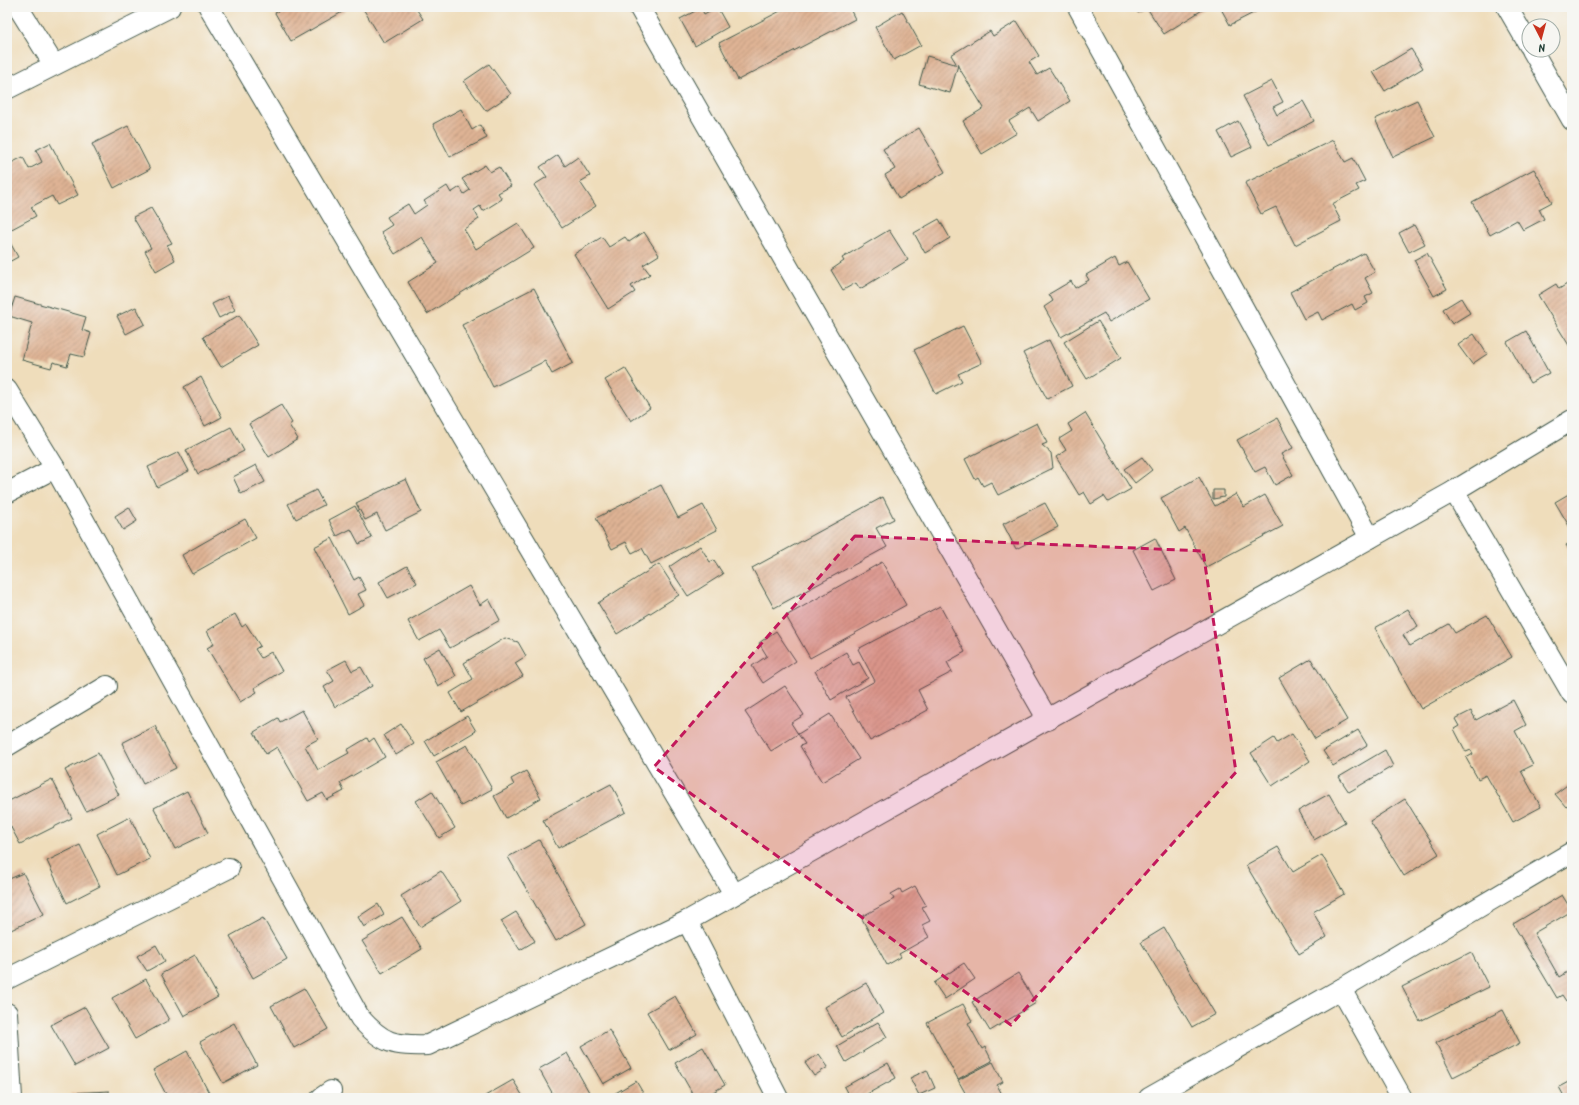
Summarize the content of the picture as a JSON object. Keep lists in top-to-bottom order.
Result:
{
  "north": "bottom"
}
